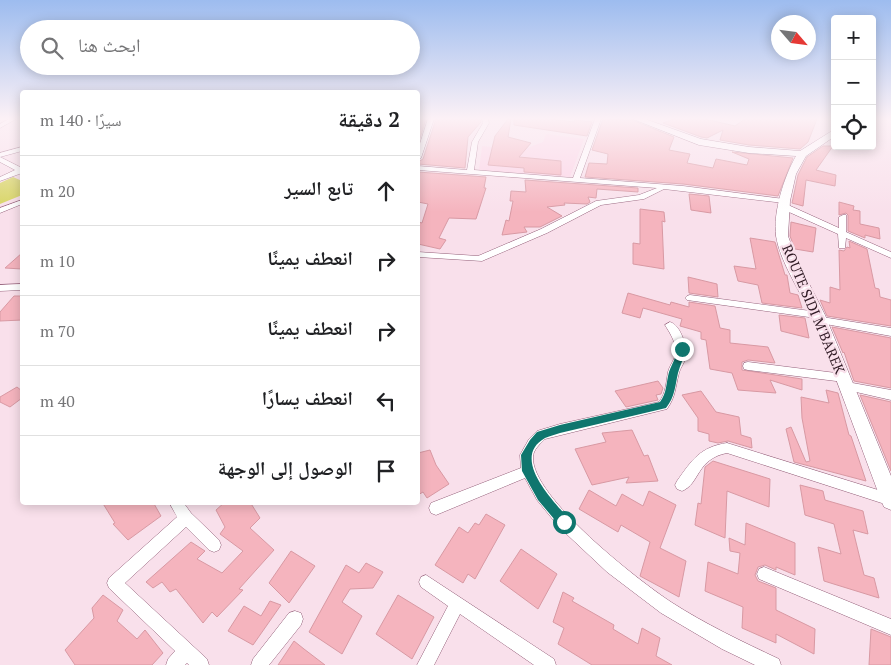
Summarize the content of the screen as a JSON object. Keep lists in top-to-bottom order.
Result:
{
  "streets": {
    "street": ["ROUTE SIDI M'BAREK"]
  },
  "north": "bottom right",
  "page": {
    "map_buttons": ["+", "−"],
    "search": "ابحث هنا",
    "heading": ["2 دقيقة", "سيرًا · 140 m"],
    "list": [
      ["تابع السير", "20 m"],
      ["انعطف يمينًا", "10 m"],
      ["انعطف يمينًا", "70 m"],
      ["انعطف يسارًا", "40 m"],
      "الوصول إلى الوجهة"
    ]
  }
}
